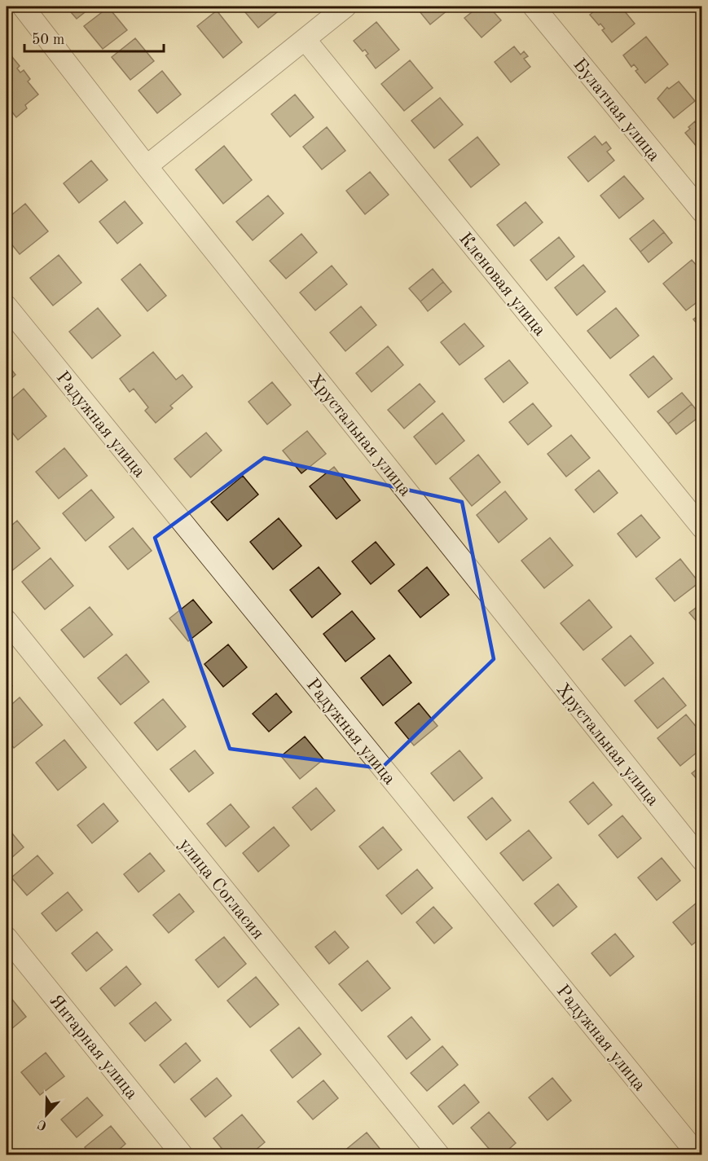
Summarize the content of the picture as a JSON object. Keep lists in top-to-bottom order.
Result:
{
  "streets": {
    "street": [
      "Булатная улица",
      "Кленовая улица",
      "Радужная улица",
      "Хрустальная улица",
      "улица Согласия",
      "Янтарная улица"
    ]
  },
  "scale_bar": "50 m",
  "north": "bottom"
}
